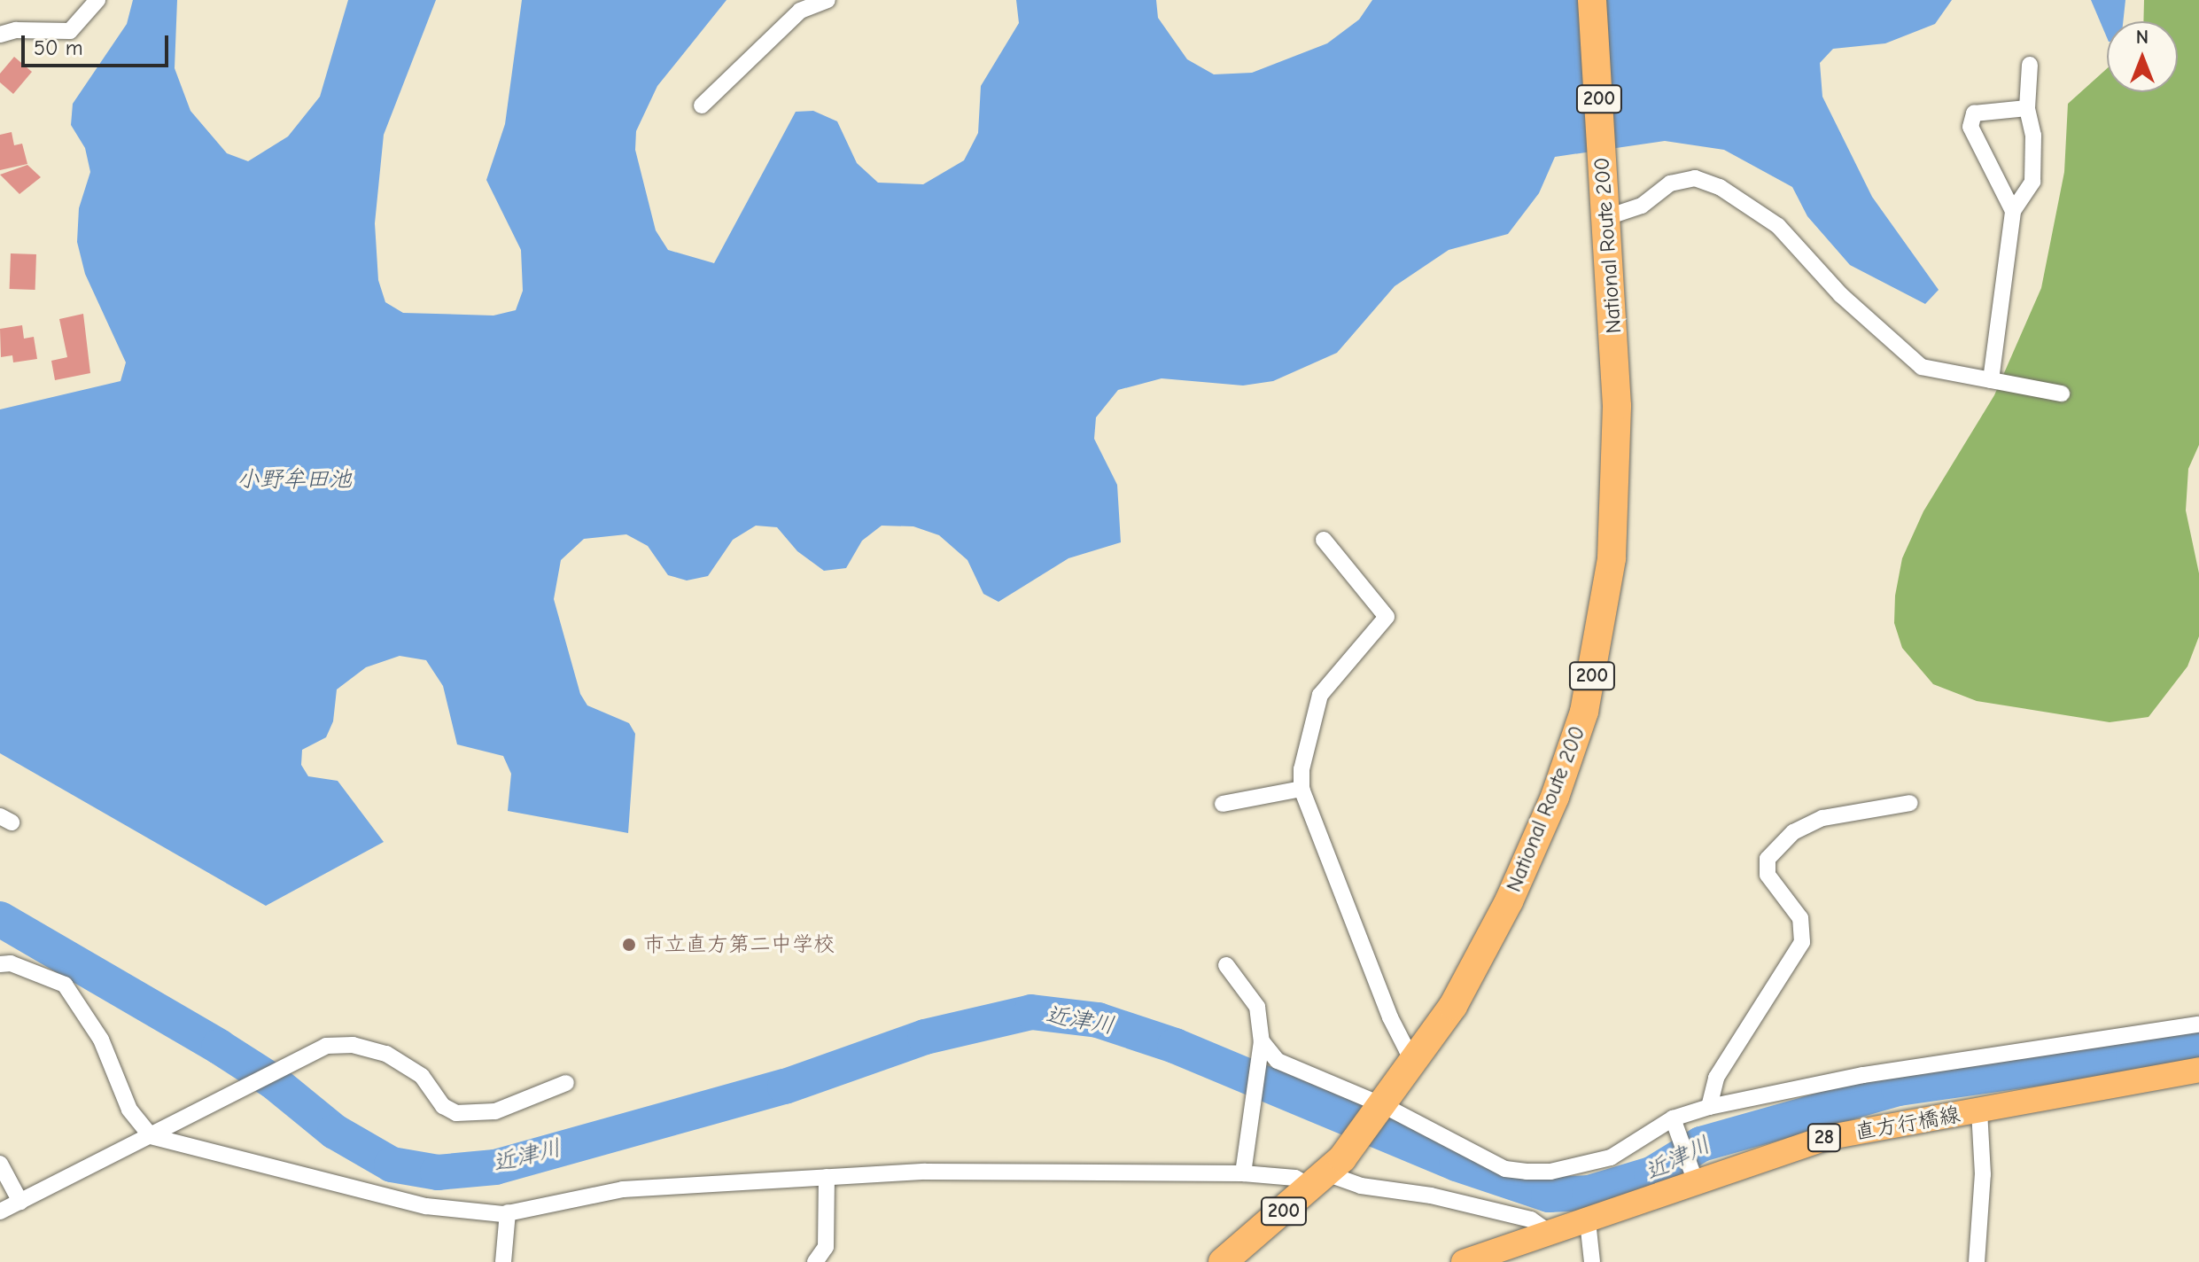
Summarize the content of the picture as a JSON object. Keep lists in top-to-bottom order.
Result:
{
  "streets": {
    "highway": ["200", "National Route 200"],
    "main road": ["直方行橋線", "28"]
  },
  "water": ["小野牟田池", "近津川"],
  "places": ["市立直方第二中学校"],
  "scale_bar": "50 m",
  "north": "top"
}
